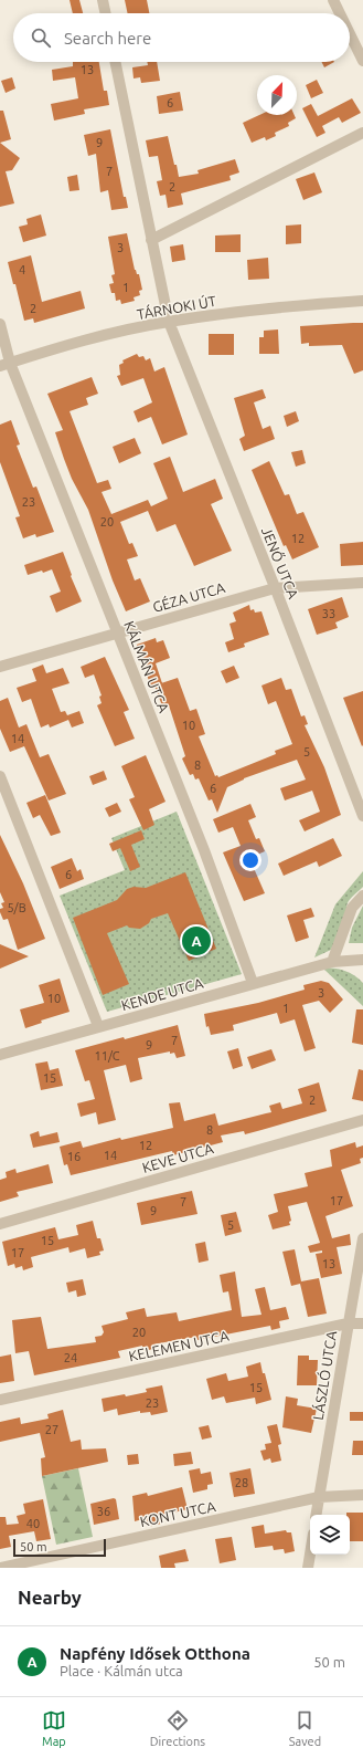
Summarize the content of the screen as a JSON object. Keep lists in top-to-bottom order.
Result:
{
  "streets": {
    "street": [
      "TÁRNOKI ÚT",
      "JENŐ UTCA",
      "GÉZA UTCA",
      "KÁLMÁN UTCA",
      "KENDE UTCA",
      "KEVE UTCA",
      "KELEMEN UTCA",
      "LÁSZLÓ UTCA",
      "KONT UTCA"
    ]
  },
  "crossings": [
    ["TÁRNOKI ÚT", "JENŐ UTCA"],
    ["TÁRNOKI ÚT", "KÁLMÁN UTCA"],
    ["JENŐ UTCA", "GÉZA UTCA"],
    ["GÉZA UTCA", "KÁLMÁN UTCA"],
    ["KÁLMÁN UTCA", "KENDE UTCA"],
    ["KELEMEN UTCA", "LÁSZLÓ UTCA"],
    ["LÁSZLÓ UTCA", "KONT UTCA"]
  ],
  "house_numbers": [
    "13",
    "6",
    "9",
    "7",
    "2",
    "3",
    "4",
    "1",
    "2",
    "23",
    "20",
    "12",
    "33",
    "10",
    "14",
    "5",
    "8",
    "6",
    "6",
    "5/B",
    "3",
    "10",
    "1",
    "7",
    "9",
    "11/C",
    "15",
    "2",
    "8",
    "12",
    "14",
    "16",
    "17",
    "7",
    "9",
    "5",
    "15",
    "17",
    "13",
    "20",
    "24",
    "15",
    "23",
    "27",
    "28",
    "36",
    "40"
  ],
  "scale_bar": "50 m",
  "north": "top right",
  "page": {
    "search": "Search here",
    "pins": "A",
    "scale": "50 m",
    "heading": "Nearby",
    "list": [
      {
        "mark": "A",
        "name": "Napfény Idősek Otthona",
        "note": "Place · Kálmán utca",
        "value": "50 m"
      }
    ],
    "nav": ["Map", "Directions", "Saved"]
  }
}
